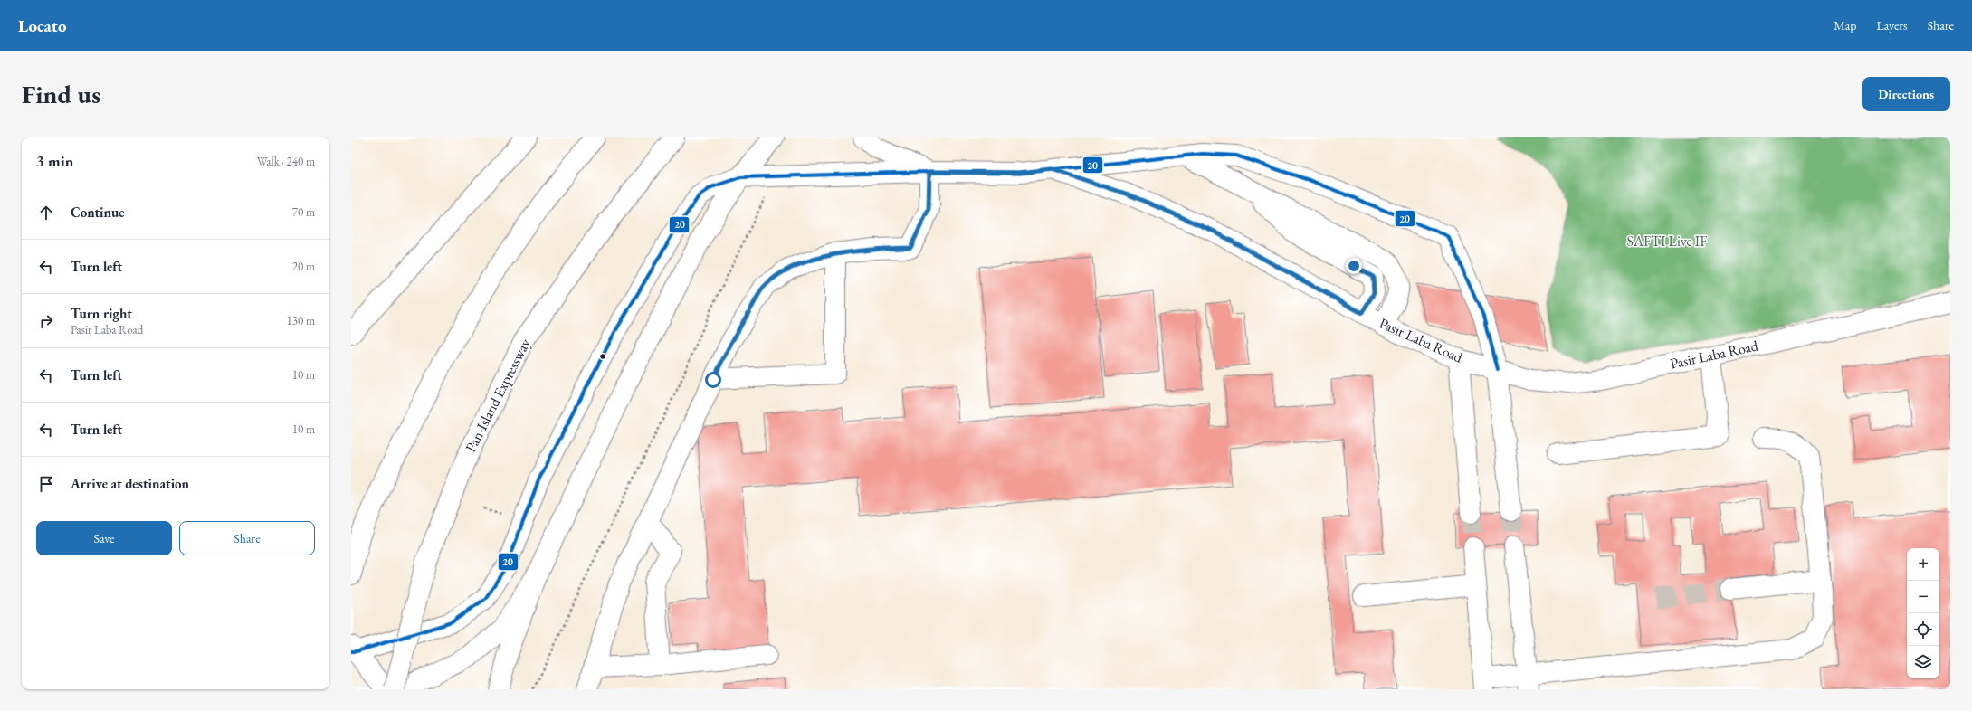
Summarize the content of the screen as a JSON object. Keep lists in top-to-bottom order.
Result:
{
  "streets": {
    "main road": ["Pasir Laba Road", "Pan-Island Expressway"]
  },
  "parks": ["SAFTI Live IF"],
  "lines": ["transit line 20"],
  "page": {
    "header": "Locato",
    "nav": ["Map", "Layers", "Share"],
    "buttons": [
      "Directions",
      ["Save", "Share"]
    ],
    "title": "Find us",
    "heading": ["3 min", "Walk · 240 m"],
    "list": [
      ["Continue", "70 m"],
      ["Turn left", "20 m"],
      ["Turn right", "Pasir Laba Road", "130 m"],
      ["Turn left", "10 m"],
      ["Turn left", "10 m"],
      "Arrive at destination"
    ],
    "map_buttons": ["+", "−"]
  }
}
